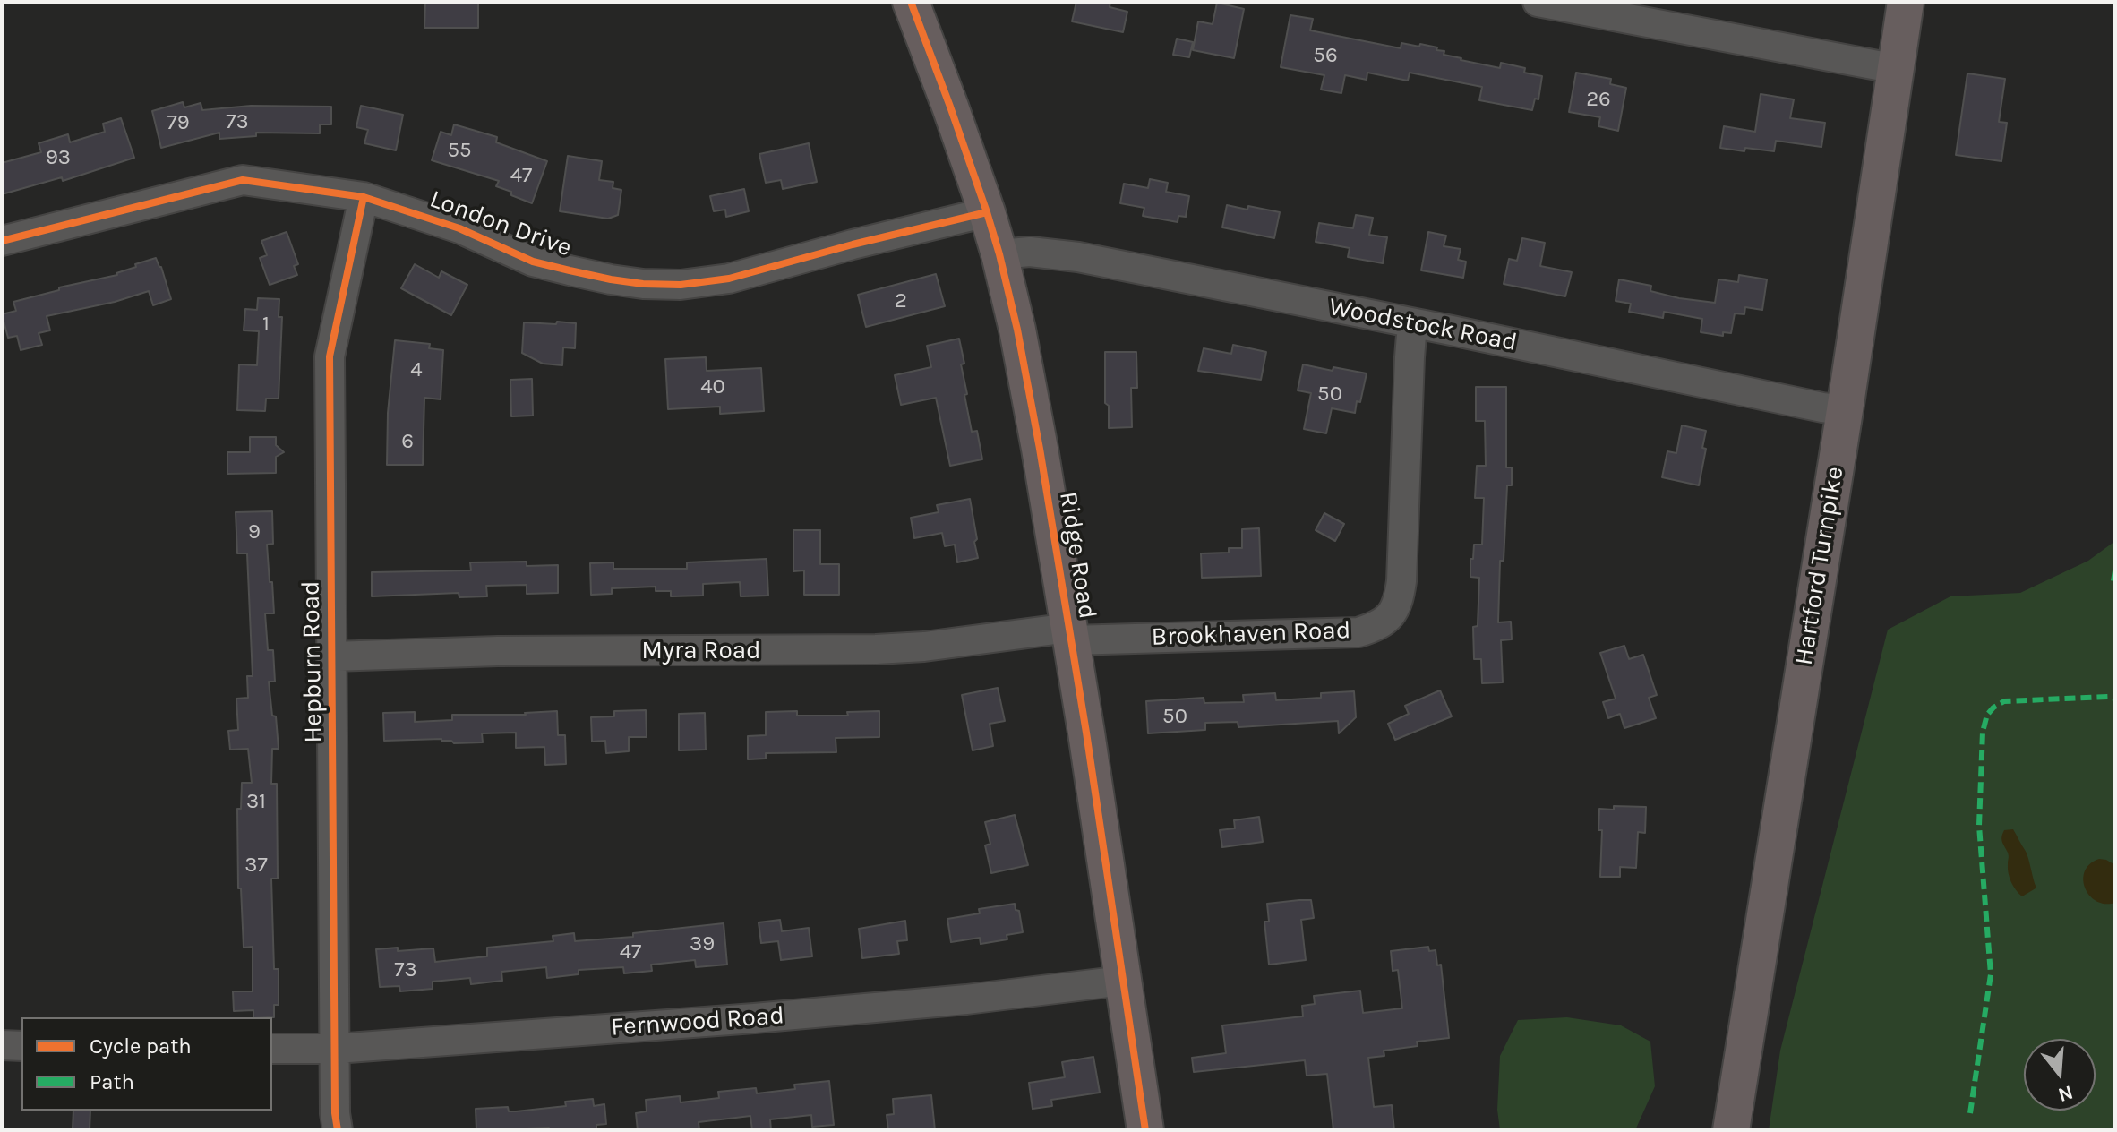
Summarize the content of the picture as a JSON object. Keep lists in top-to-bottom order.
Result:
{
  "streets": {
    "main road": ["Ridge Road", "Hartford Turnpike"],
    "street": [
      "London Drive",
      "Woodstock Road",
      "Brookhaven Road",
      "Myra Road",
      "Hepburn Road",
      "Fernwood Road"
    ]
  },
  "crossings": [
    ["London Drive", "Ridge Road"],
    ["London Drive", "Hepburn Road"],
    ["Woodstock Road", "Ridge Road"],
    ["Woodstock Road", "Hartford Turnpike"],
    ["Woodstock Road", "Brookhaven Road"],
    ["Ridge Road", "Brookhaven Road"],
    ["Ridge Road", "Myra Road"],
    ["Ridge Road", "Fernwood Road"],
    ["Brookhaven Road", "Myra Road"],
    ["Myra Road", "Hepburn Road"],
    ["Hepburn Road", "Fernwood Road"]
  ],
  "house_numbers": [
    "56",
    "26",
    "73",
    "79",
    "55",
    "93",
    "47",
    "2",
    "1",
    "4",
    "40",
    "50",
    "6",
    "9",
    "50",
    "31",
    "37",
    "39",
    "47",
    "73"
  ],
  "legend": ["Cycle path", "Path"],
  "north": "bottom"
}
